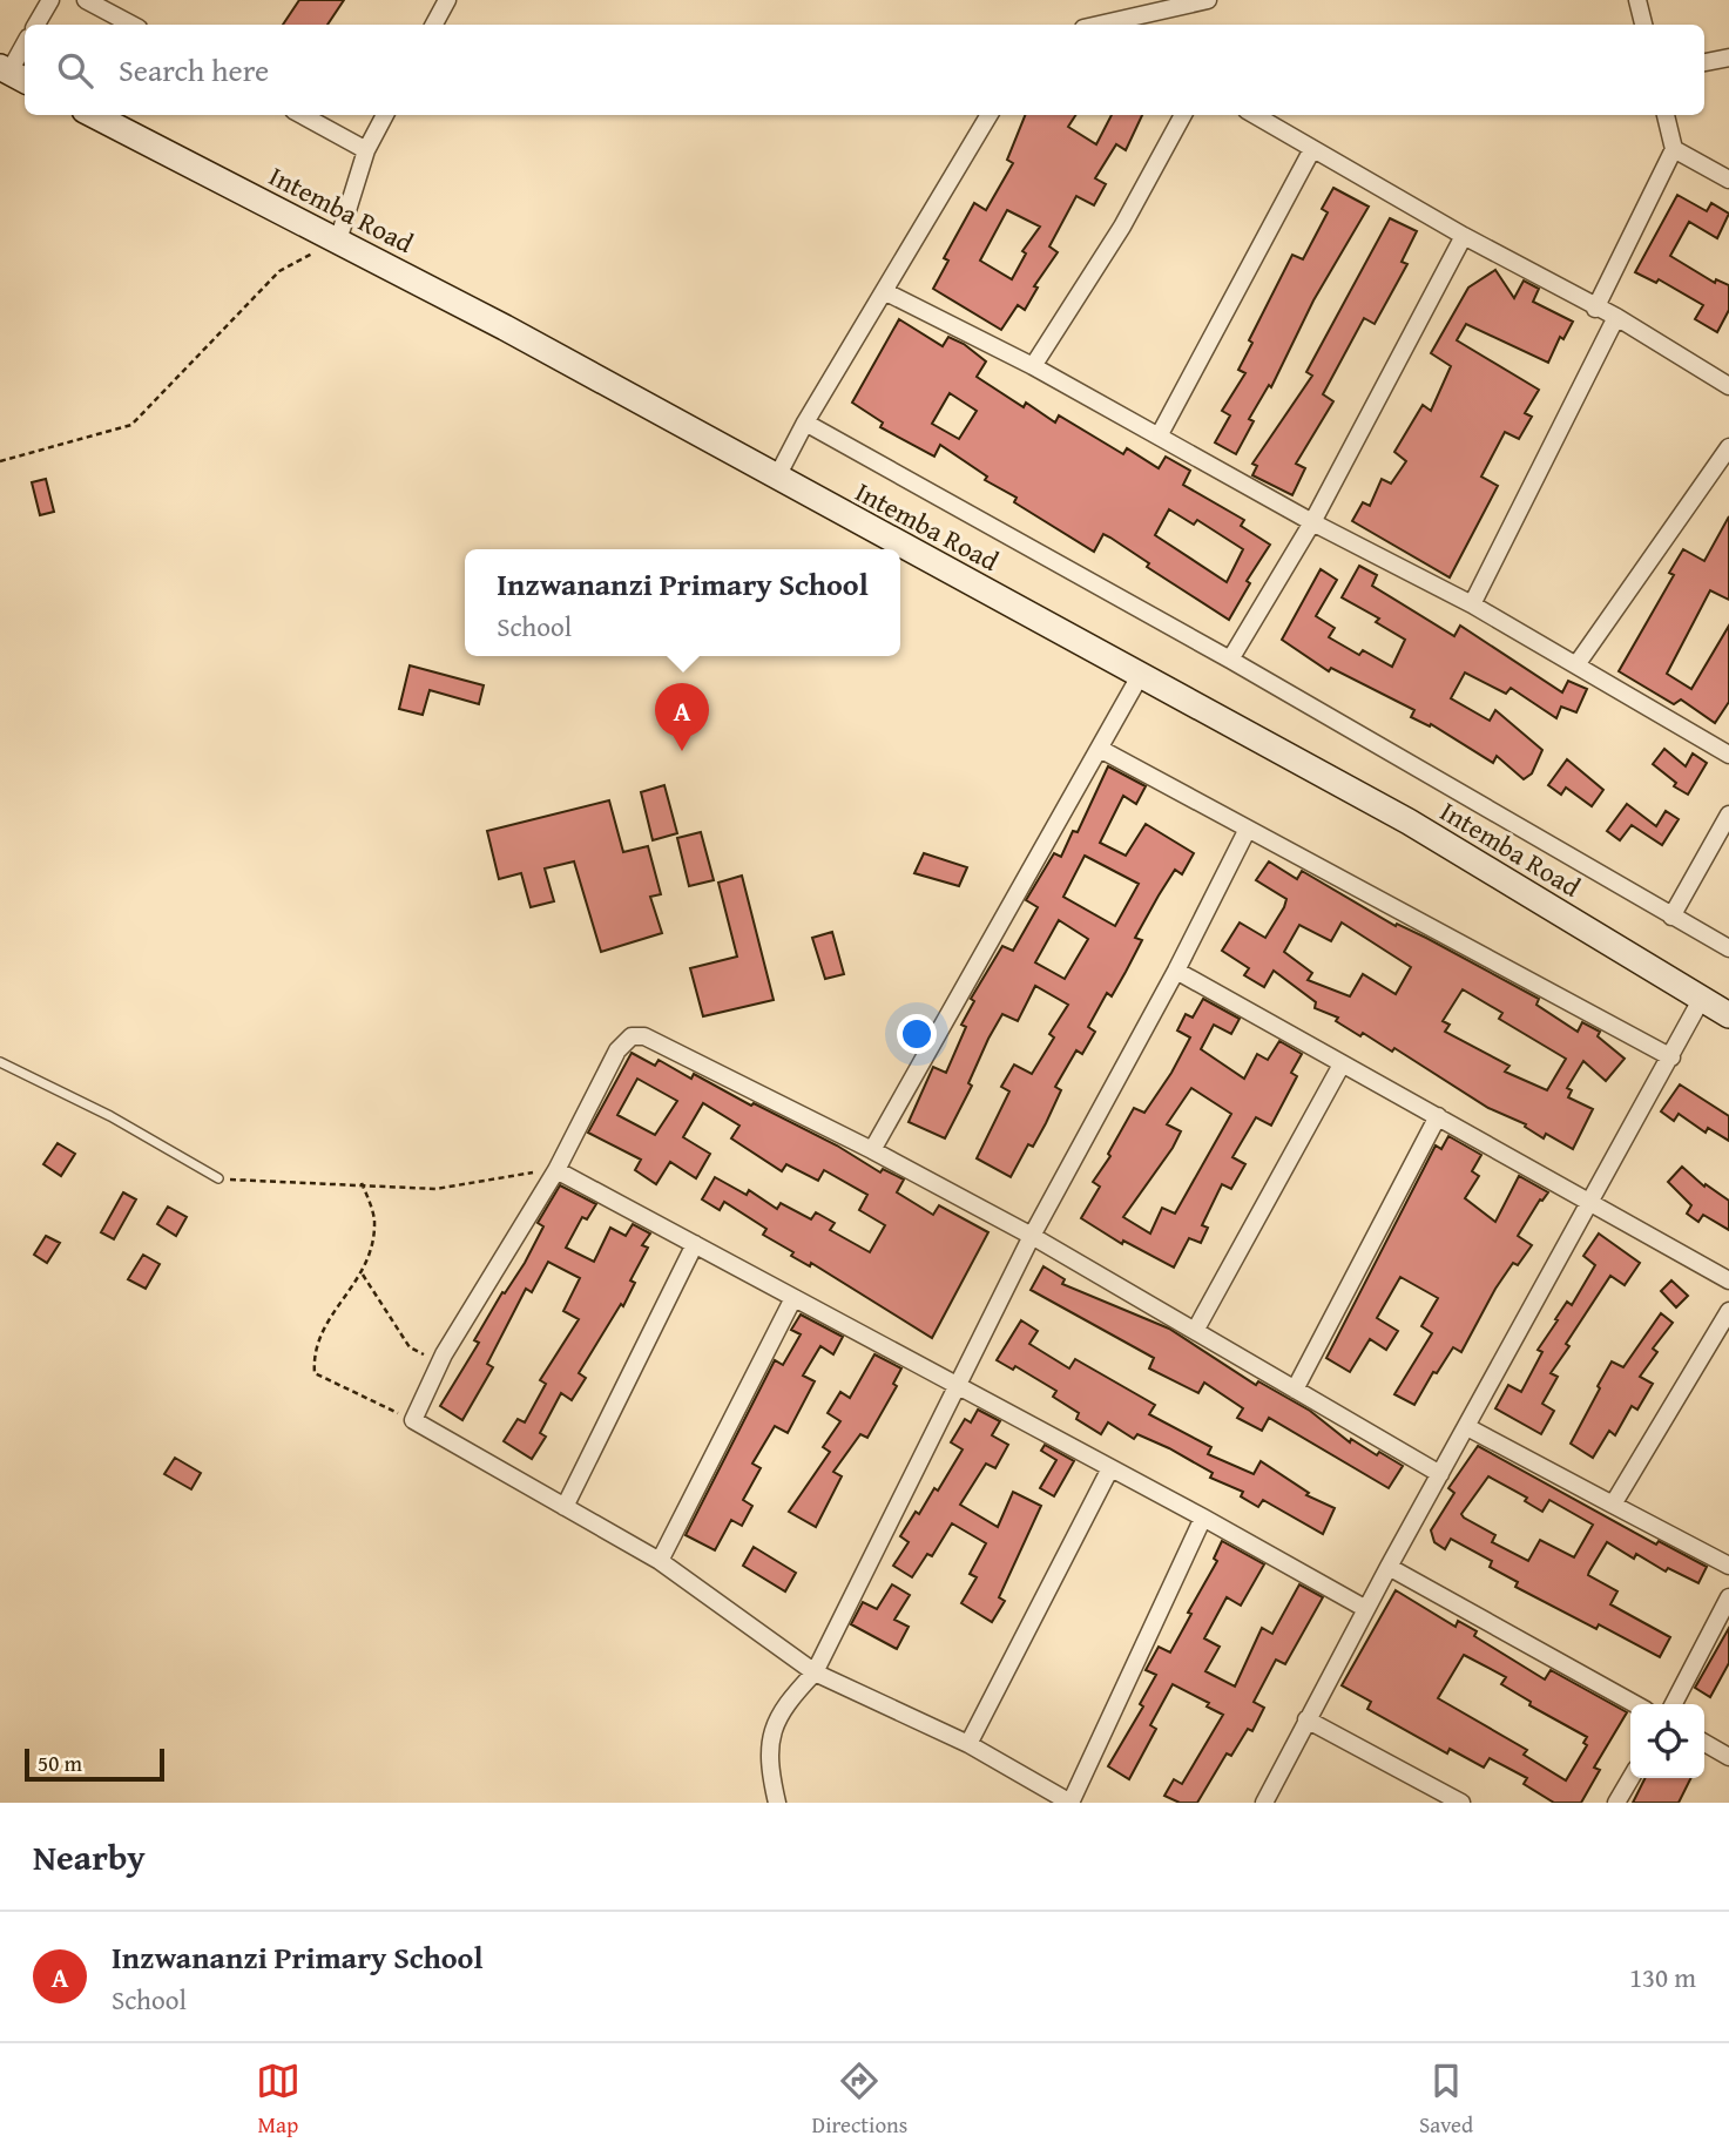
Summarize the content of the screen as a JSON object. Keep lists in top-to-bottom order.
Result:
{
  "streets": {
    "street": ["Intemba Road"]
  },
  "scale_bar": "50 m",
  "page": {
    "search": "Search here",
    "popup": ["Inzwananzi Primary School", "School"],
    "pins": "A",
    "scale": "50 m",
    "heading": "Nearby",
    "list": [
      {
        "mark": "A",
        "name": "Inzwananzi Primary School",
        "note": "School",
        "value": "130 m"
      }
    ],
    "nav": ["Map", "Directions", "Saved"]
  }
}
